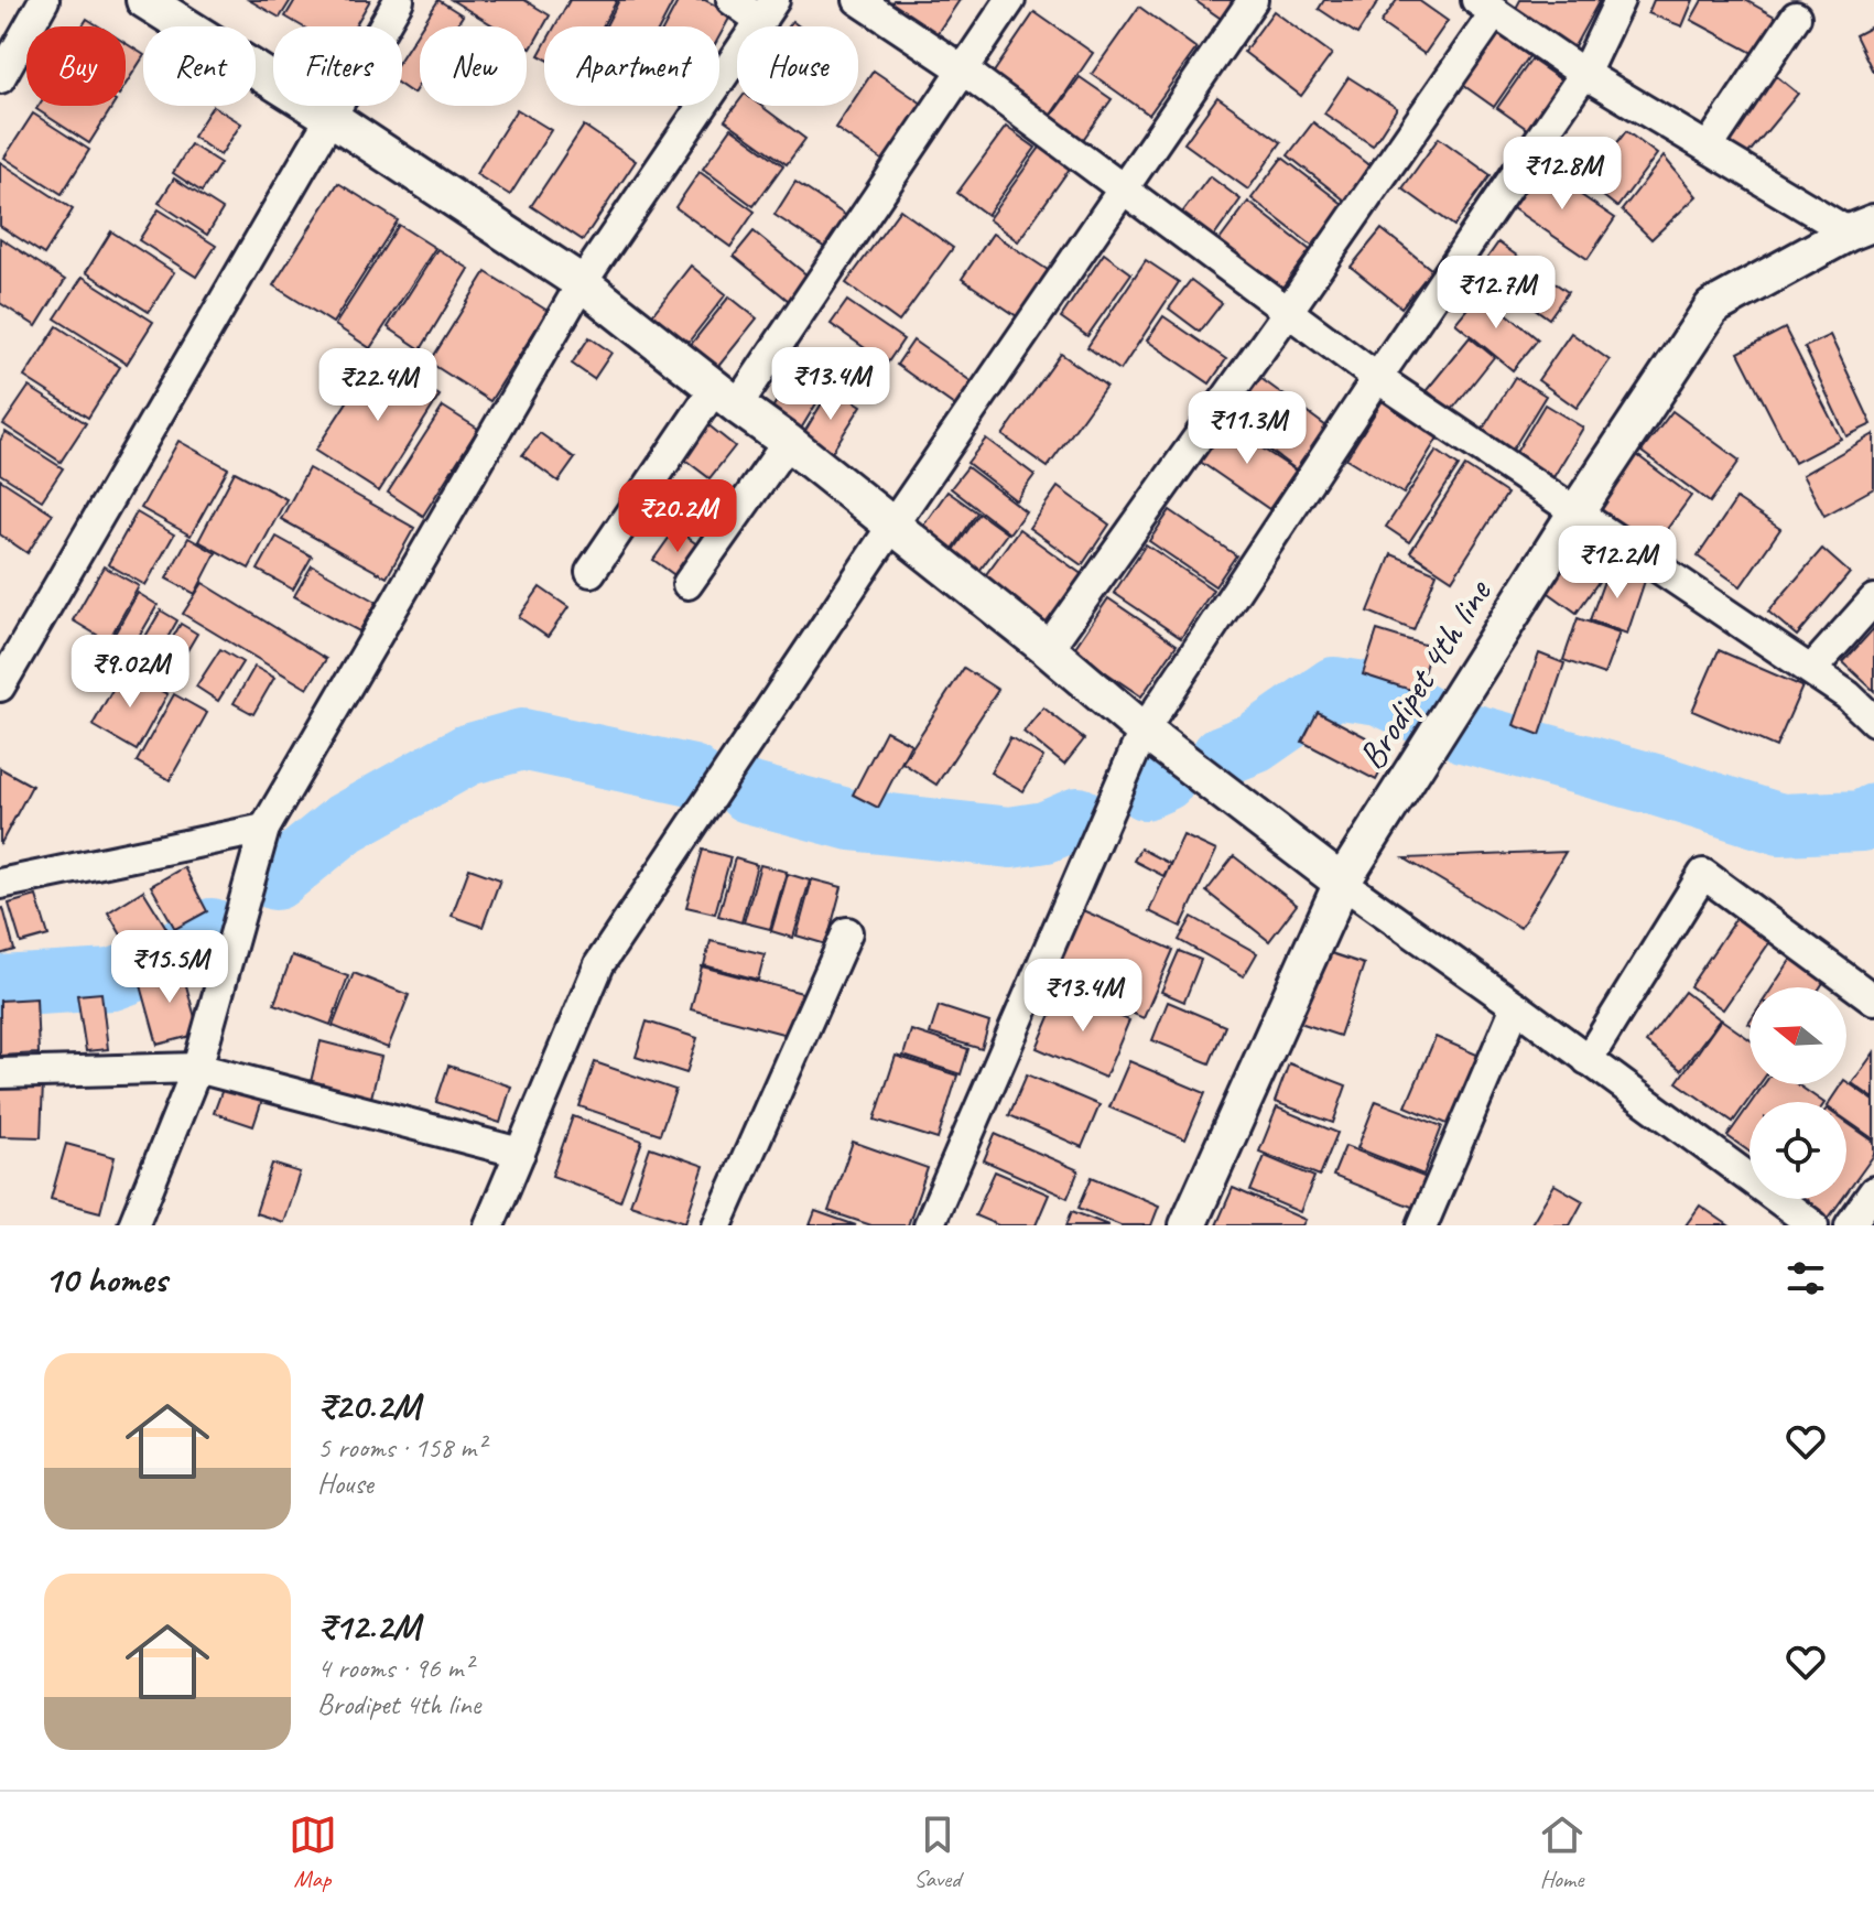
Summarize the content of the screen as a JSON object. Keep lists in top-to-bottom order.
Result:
{
  "streets": {
    "street": ["Brodipet 4th line"]
  },
  "north": "left",
  "page": {
    "chip": [
      "Buy",
      "Rent",
      "Filters",
      "New",
      "Apartment",
      "House"
    ],
    "price": [
      "₹12.8M",
      "₹12.7M",
      "₹13.4M",
      "₹22.4M",
      "₹11.3M",
      "₹20.2M",
      "₹12.2M",
      "₹9.02M",
      "₹15.5M",
      "₹13.4M"
    ],
    "heading": "10 homes",
    "list": [
      {
        "name": "₹20.2M",
        "note": "5 rooms · 158 m² · House"
      },
      {
        "name": "₹12.2M",
        "note": "4 rooms · 96 m² · Brodipet 4th line"
      }
    ],
    "tabs": ["Map", "Saved", "Home"]
  }
}
